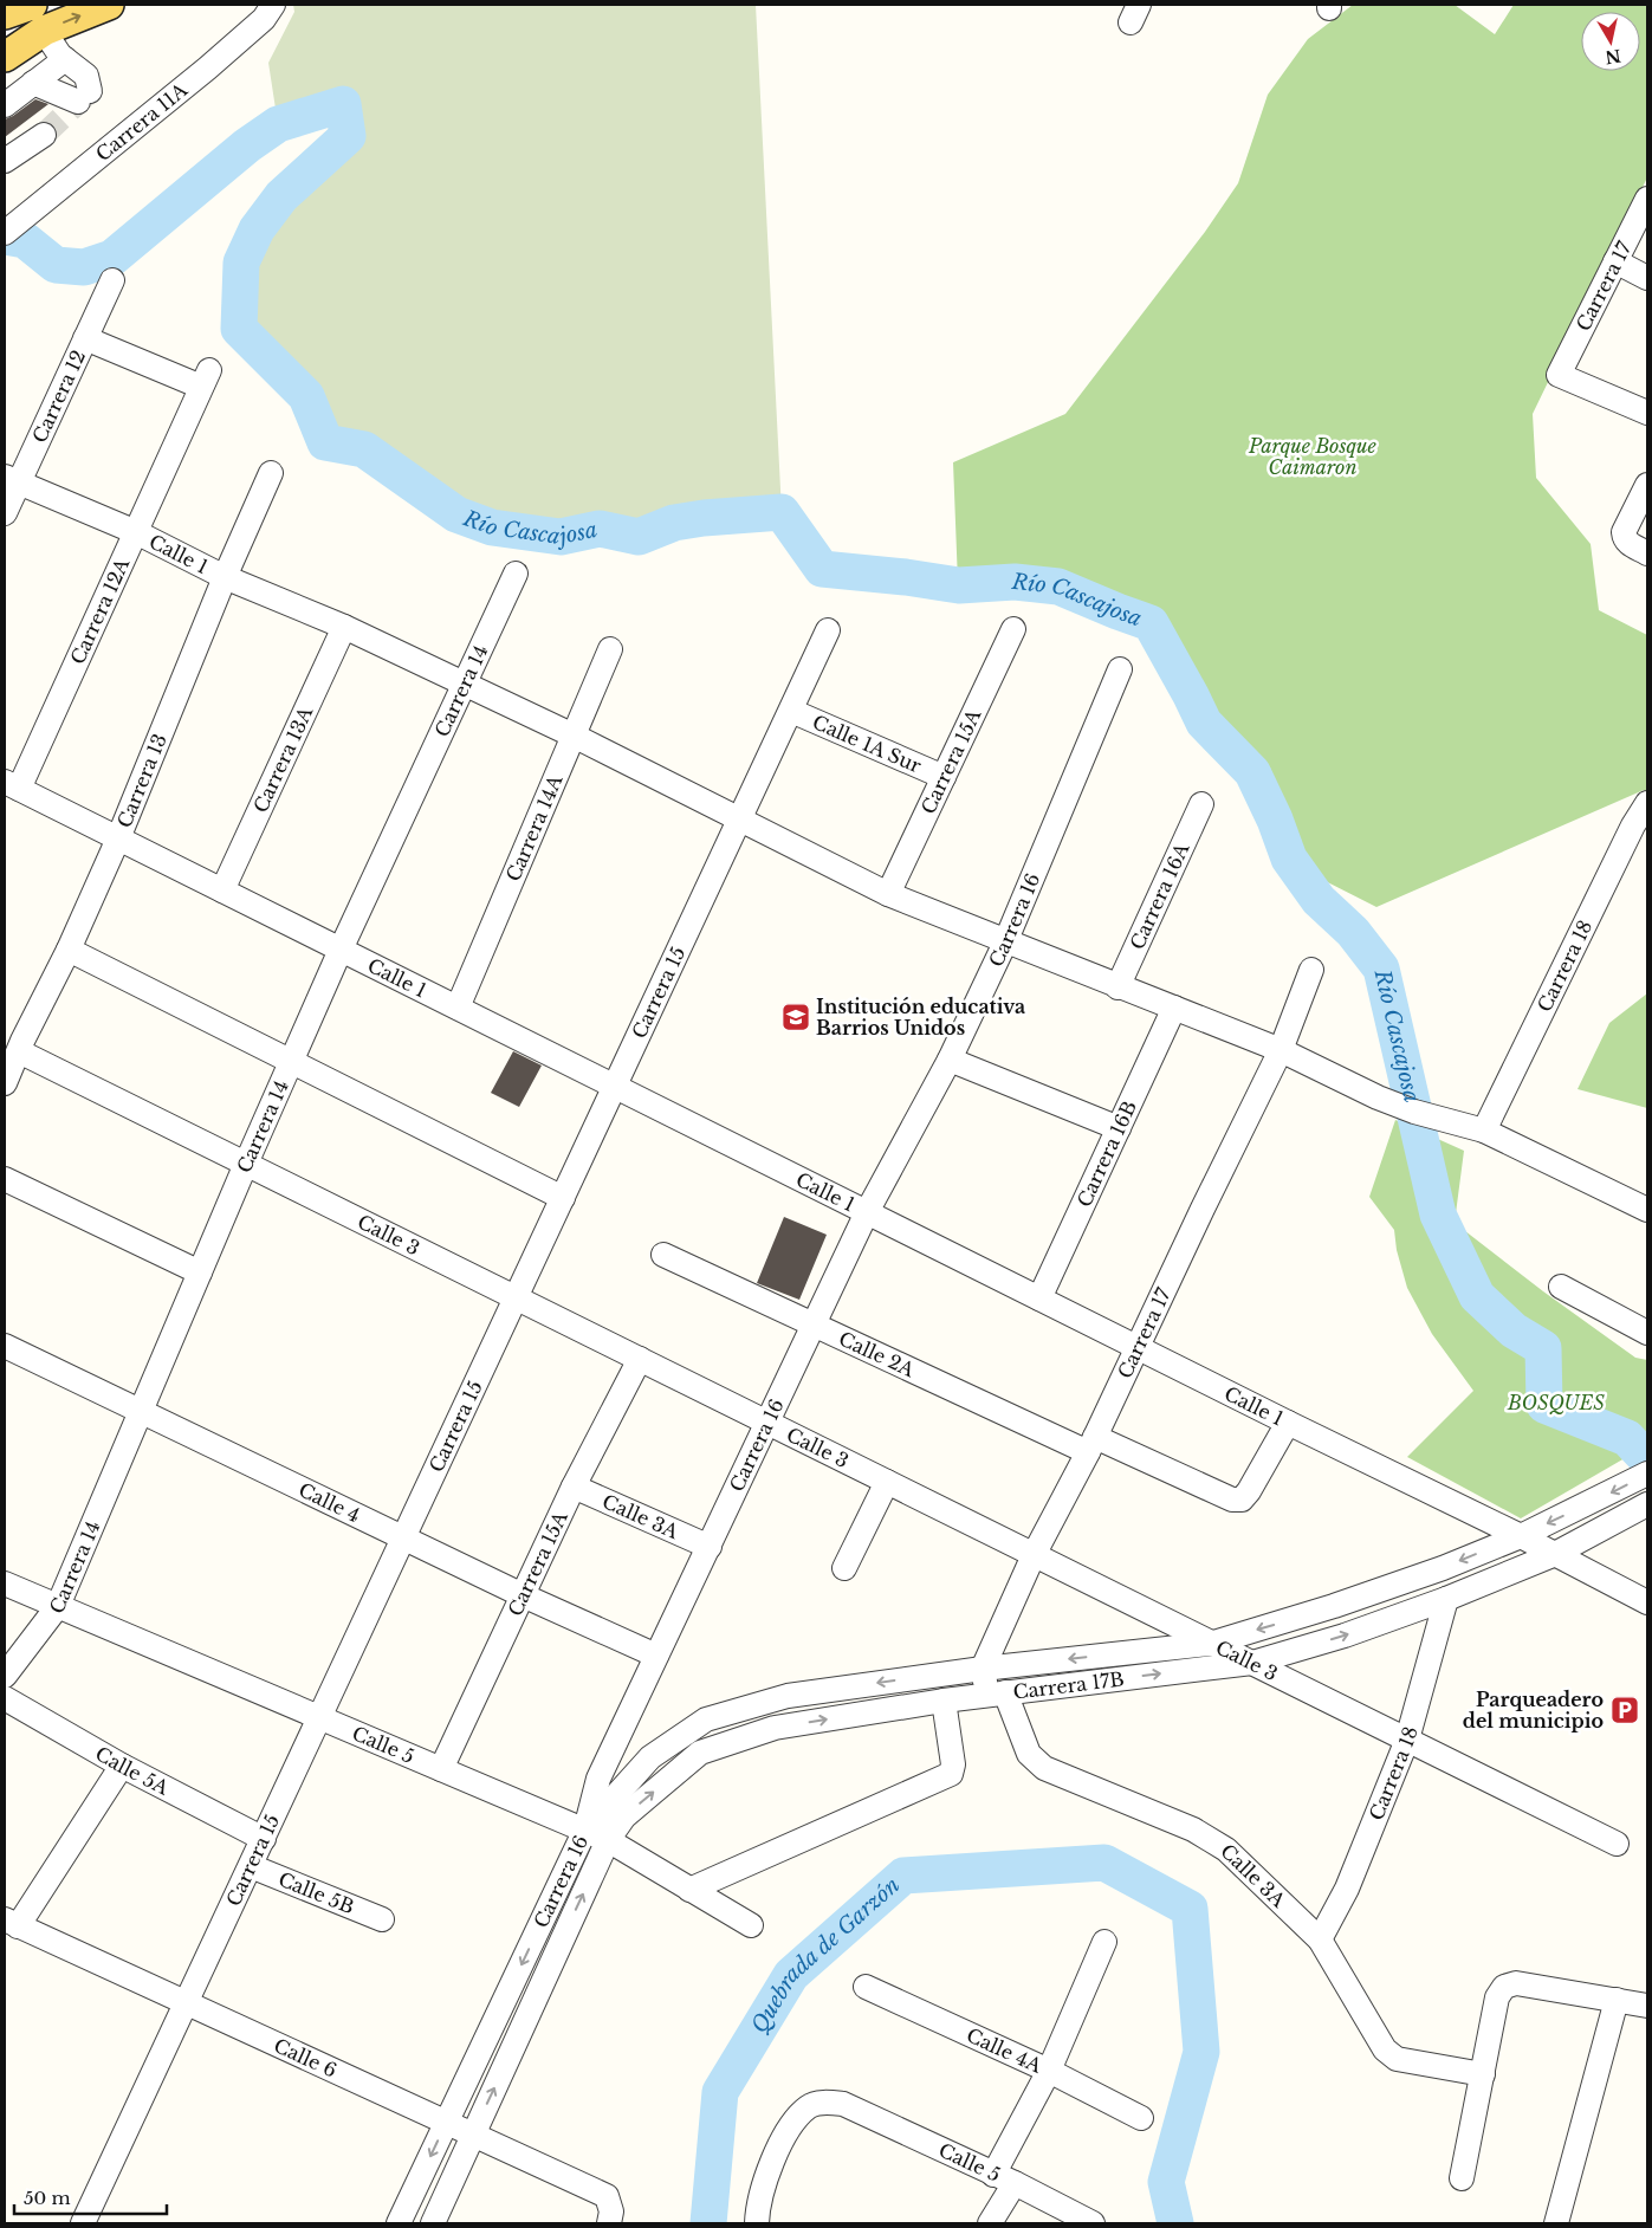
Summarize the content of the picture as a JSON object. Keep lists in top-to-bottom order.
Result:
{
  "streets": {
    "street": [
      "Carrera 11A",
      "Carrera 17",
      "Carrera 12",
      "Calle 1",
      "Carrera 12A",
      "Carrera 14",
      "Calle 1A Sur",
      "Carrera 13A",
      "Carrera 15A",
      "Carrera 13",
      "Carrera 14A",
      "Carrera 16A",
      "Carrera 16",
      "Carrera 18",
      "Carrera 15",
      "Carrera 16B",
      "Calle 3",
      "Calle 2A",
      "Calle 4",
      "Calle 3A",
      "Carrera 17B",
      "Calle 5",
      "Calle 5A",
      "Calle 5B",
      "Calle 4A",
      "Calle 6"
    ]
  },
  "crossings": [
    ["Carrera 17", "Calle 1"],
    ["Carrera 17", "Calle 3"],
    ["Carrera 17", "Calle 2A"],
    ["Carrera 17", "Carrera 17B"],
    ["Carrera 12", "Calle 1"],
    ["Carrera 12", "Carrera 12A"],
    ["Calle 1", "Carrera 12A"],
    ["Calle 1", "Carrera 14"],
    ["Calle 1", "Carrera 13A"],
    ["Calle 1", "Carrera 15A"],
    ["Calle 1", "Carrera 13"],
    ["Calle 1", "Carrera 14A"],
    ["Calle 1", "Carrera 16A"],
    ["Calle 1", "Carrera 16"],
    ["Calle 1", "Carrera 18"],
    ["Calle 1", "Carrera 15"],
    ["Calle 1", "Carrera 16B"],
    ["Calle 1", "Calle 2A"],
    ["Calle 1", "Carrera 17B"],
    ["Carrera 14", "Calle 3"],
    ["Carrera 14", "Calle 4"],
    ["Carrera 14", "Calle 5"],
    ["Calle 1A Sur", "Carrera 15A"],
    ["Calle 1A Sur", "Carrera 15"],
    ["Carrera 15A", "Calle 3"],
    ["Carrera 15A", "Calle 4"],
    ["Carrera 15A", "Calle 3A"],
    ["Carrera 15A", "Calle 5"],
    ["Carrera 13", "Calle 3"],
    ["Carrera 16", "Calle 3"],
    ["Carrera 16", "Calle 2A"],
    ["Carrera 16", "Calle 4"],
    ["Carrera 16", "Calle 3A"],
    ["Carrera 16", "Carrera 17B"],
    ["Carrera 16", "Calle 5"],
    ["Carrera 16", "Calle 6"],
    ["Carrera 18", "Calle 3"],
    ["Carrera 18", "Calle 3A"],
    ["Carrera 18", "Carrera 17B"],
    ["Carrera 15", "Calle 3"],
    ["Carrera 15", "Calle 4"],
    ["Carrera 15", "Calle 5"],
    ["Carrera 15", "Calle 5A"],
    ["Carrera 15", "Calle 5B"],
    ["Carrera 15", "Calle 6"],
    ["Calle 3", "Carrera 17B"],
    ["Calle 3A", "Carrera 17B"],
    ["Carrera 17B", "Calle 5"]
  ],
  "water": ["Río Cascajosa", "Quebrada de Garzón"],
  "parks": ["Parque Bosque Caimaron", "BOSQUES"],
  "places": {
    "school or university": ["Institución educativa Barrios Unidos"],
    "parking": ["Parqueadero del municipio"]
  },
  "scale_bar": "50 m",
  "north": "bottom"
}
